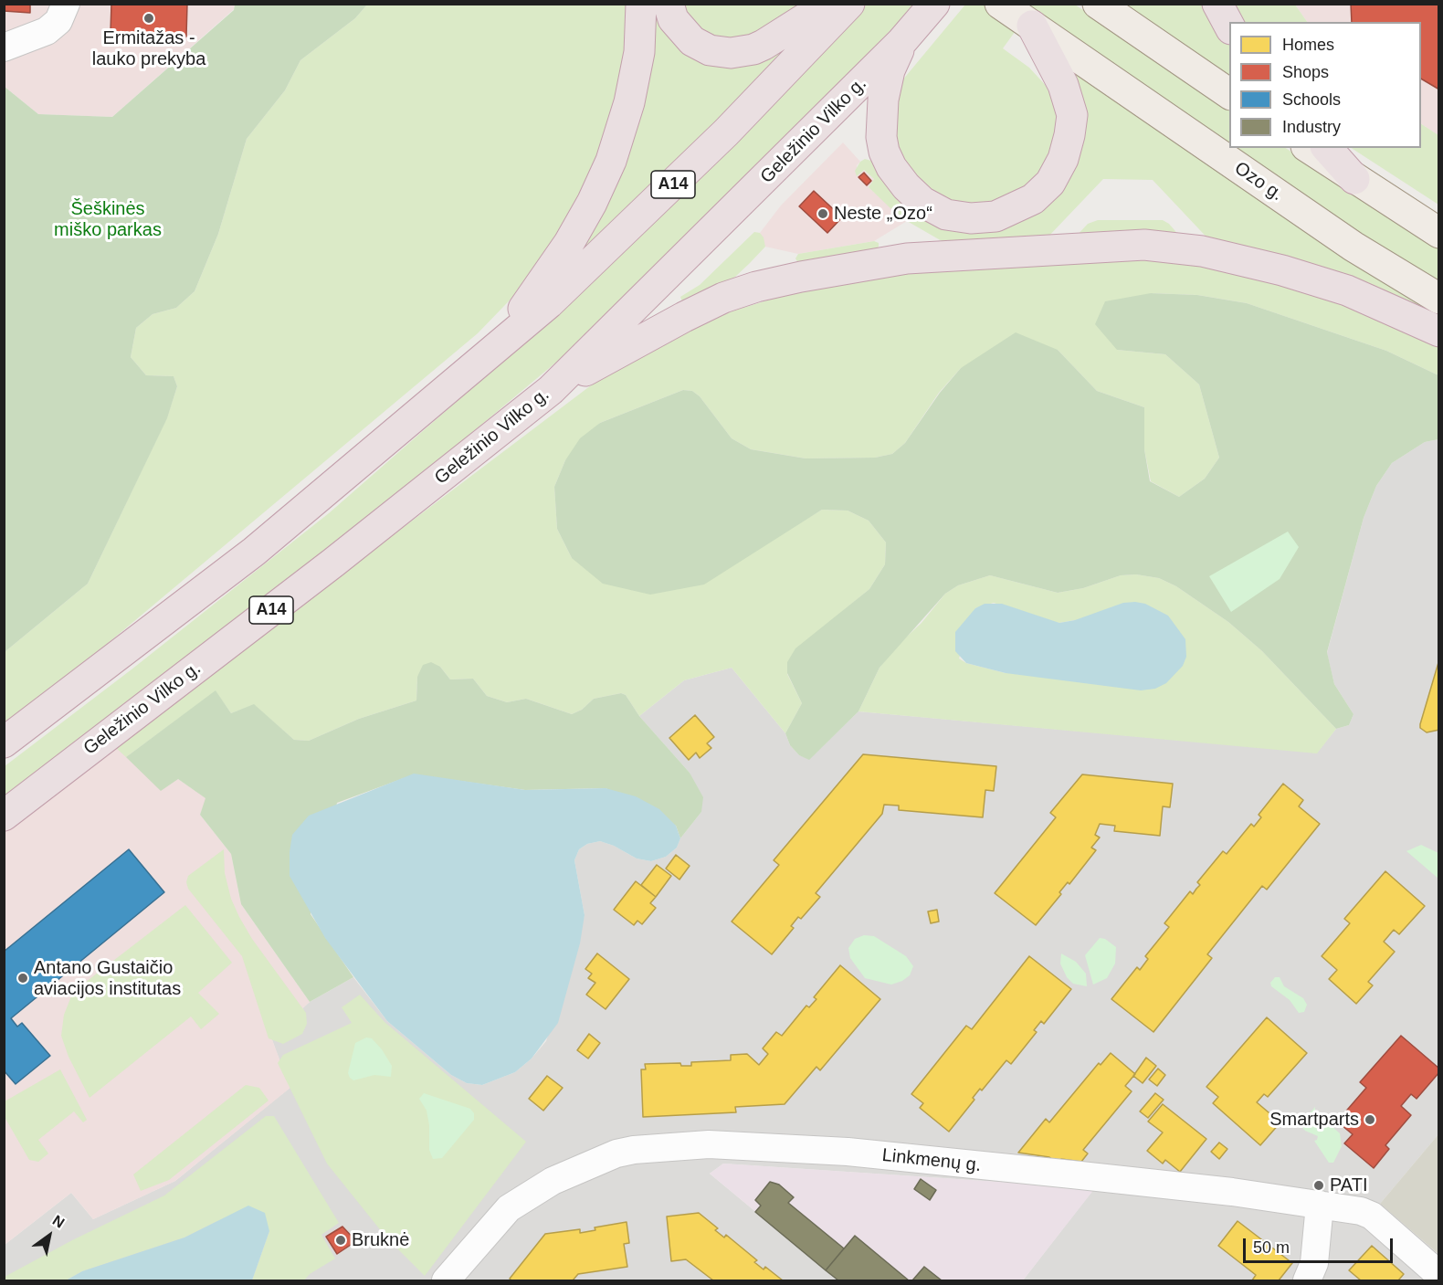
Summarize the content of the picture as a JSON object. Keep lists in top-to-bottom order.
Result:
{
  "streets": {
    "highway": ["Geležinio Vilko g.", "A14"],
    "main road": ["Ozo g."],
    "street": ["Linkmenų g."]
  },
  "parks": ["Šeškinės miško parkas"],
  "places": [
    "Ermitažas - lauko prekyba",
    "Neste „Ozo“",
    "Antano Gustaičio aviacijos institutas",
    "Smartparts",
    "PATI",
    "Bruknė"
  ],
  "legend": [
    "Homes",
    "Shops",
    "Schools",
    "Industry"
  ],
  "scale_bar": "50 m",
  "north": "top right"
}
